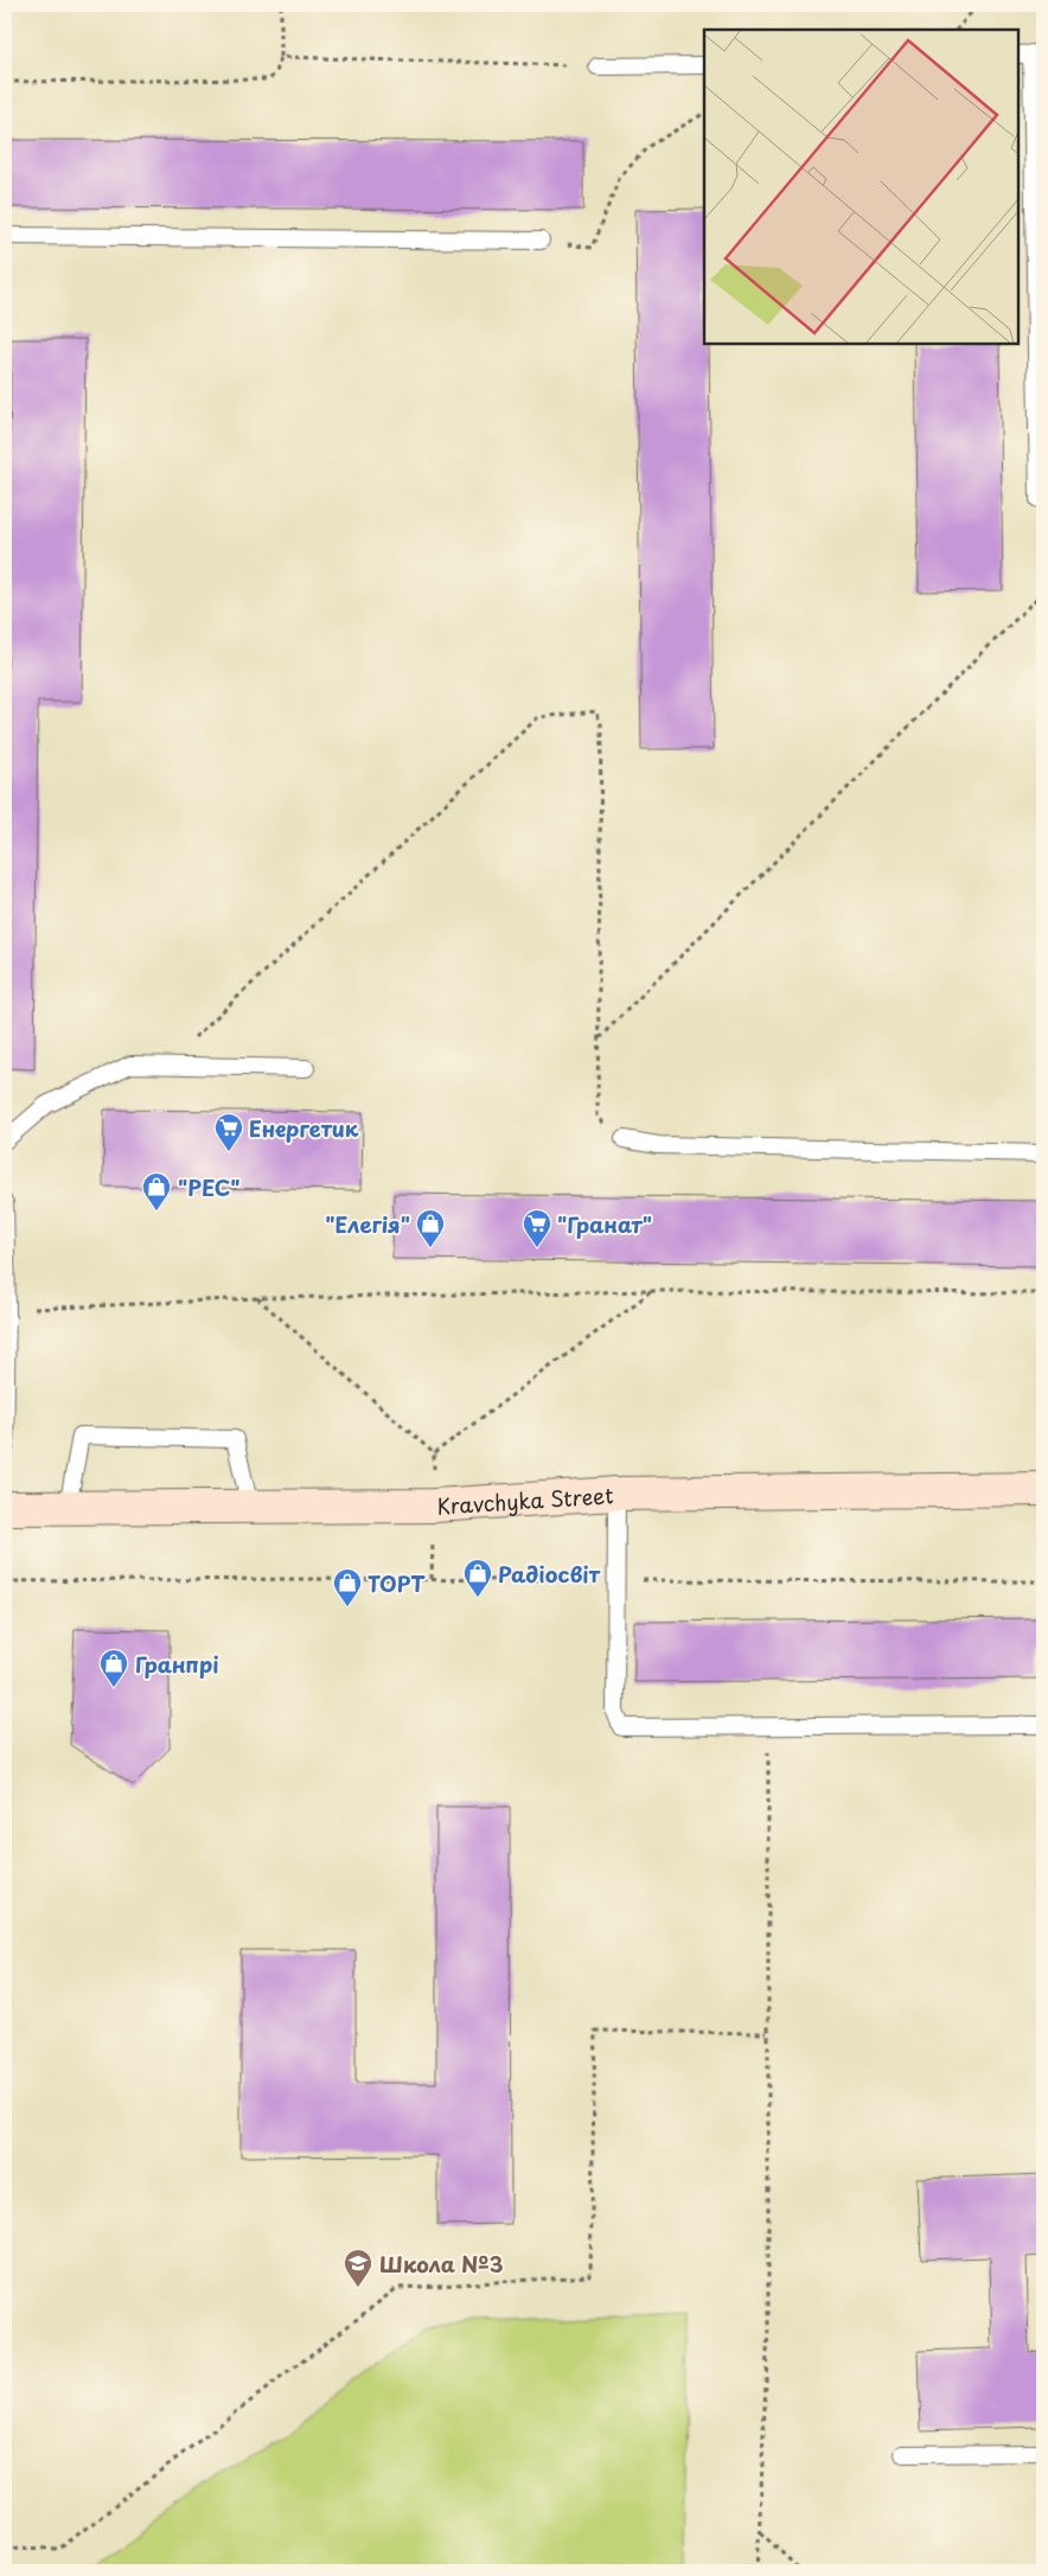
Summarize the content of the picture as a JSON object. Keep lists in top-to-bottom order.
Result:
{
  "streets": {
    "street": ["Kravchyka Street"]
  },
  "places": {
    "supermarket": ["Енергетик", "\"Гранат\""],
    "shop": [
      "\"РЕС\"",
      "\"Елегія\"",
      "Радіосвіт",
      "ТОРТ",
      "Гранпрі"
    ],
    "school or university": ["Школа №3"]
  }
}
